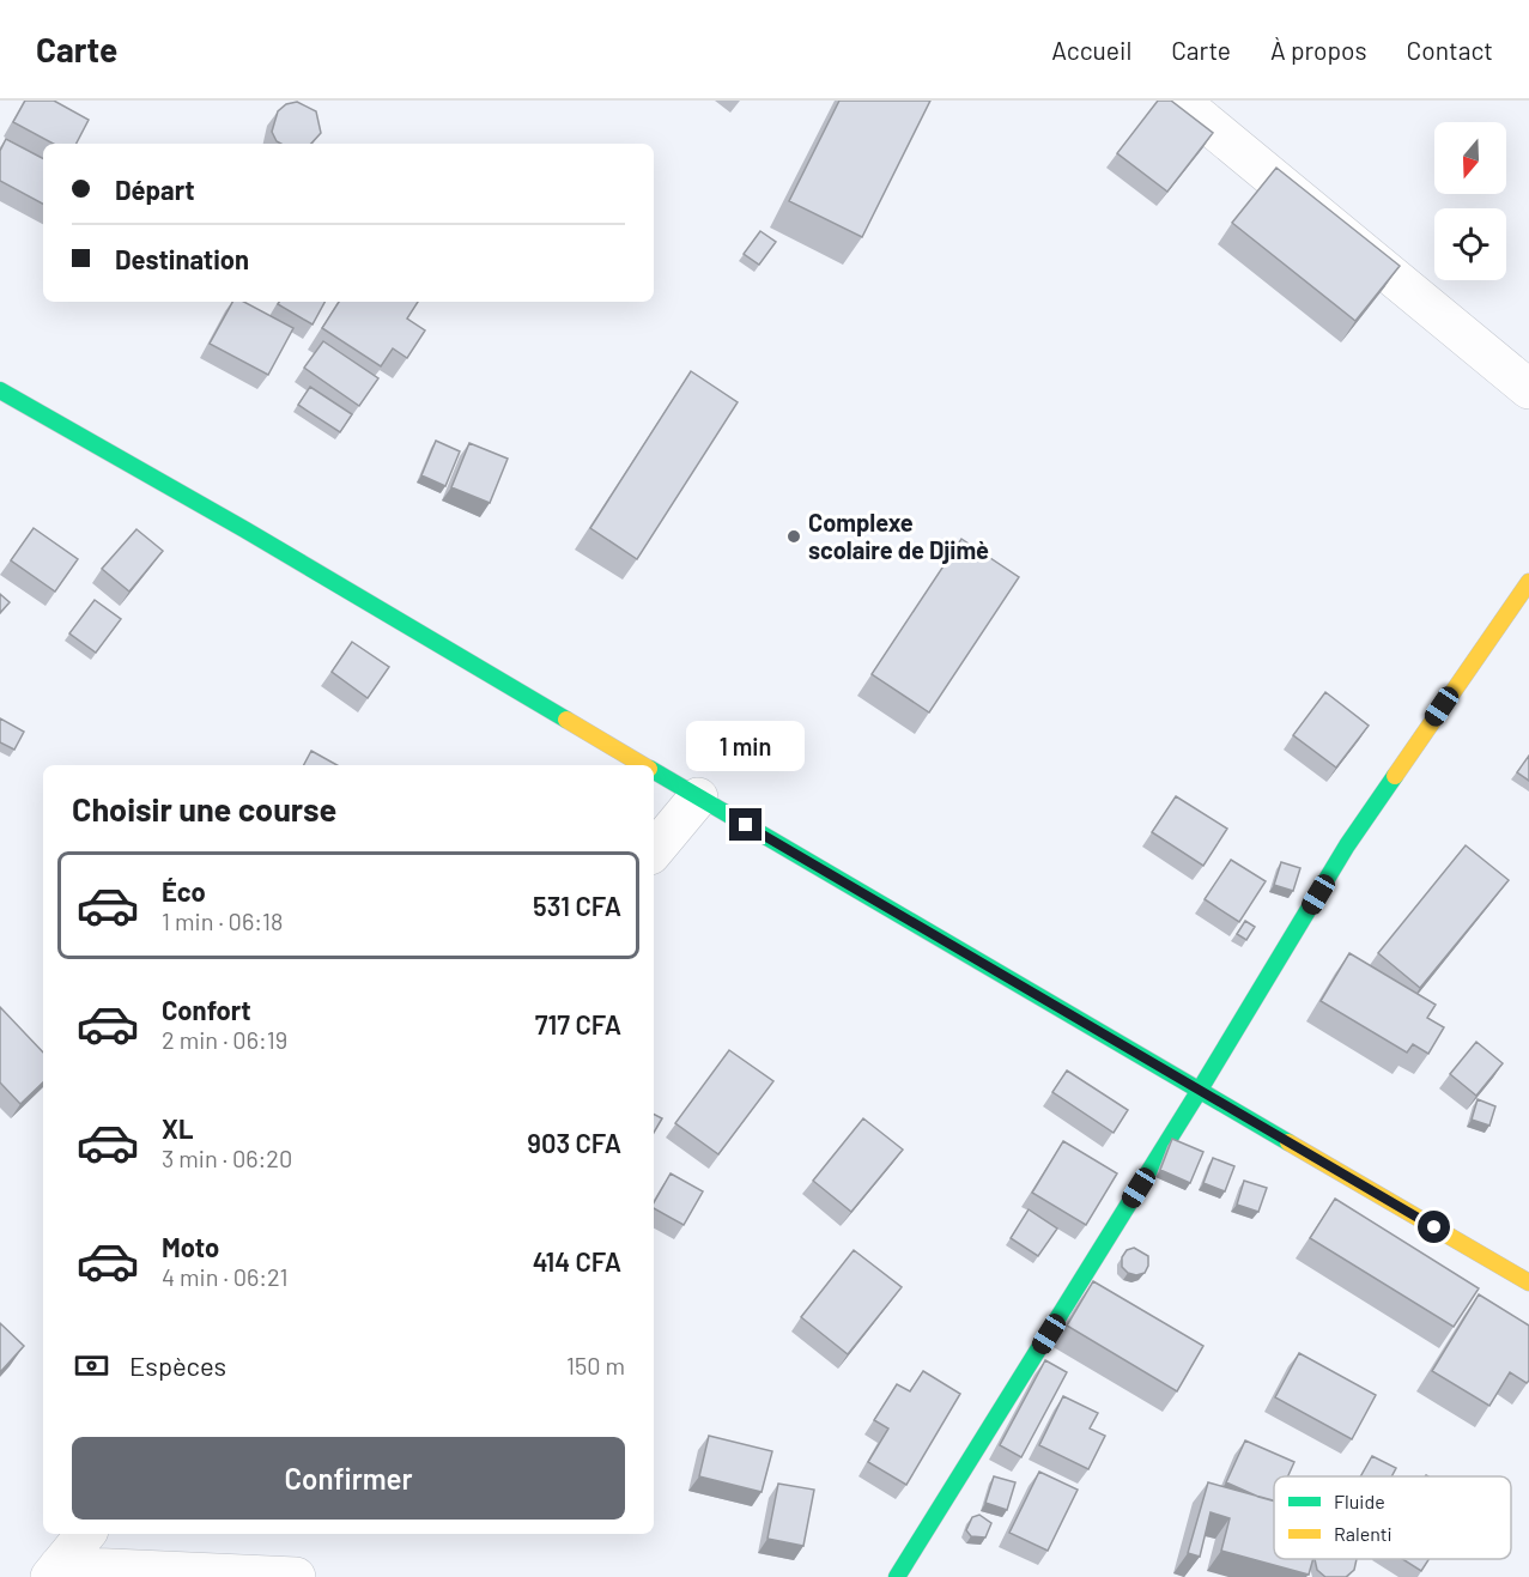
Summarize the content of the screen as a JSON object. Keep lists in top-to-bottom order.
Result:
{
  "places": ["Complexe scolaire de Djimè"],
  "legend": ["Fluide", "Ralenti"],
  "north": "bottom",
  "page": {
    "header": "Carte",
    "nav": [
      "Accueil",
      "Carte",
      "À propos",
      "Contact"
    ],
    "banner": ["Départ", "Destination"],
    "bubble": "1 min",
    "heading": "Choisir une course",
    "list": [
      {
        "name": "Éco",
        "note": "1 min · 06:18",
        "value": "531 CFA"
      },
      {
        "name": "Confort",
        "note": "2 min · 06:19",
        "value": "717 CFA"
      },
      {
        "name": "XL",
        "note": "3 min · 06:20",
        "value": "903 CFA"
      },
      {
        "name": "Moto",
        "note": "4 min · 06:21",
        "value": "414 CFA"
      }
    ],
    "pay": ["Espèces", "150 m"],
    "buttons": "Confirmer"
  }
}
